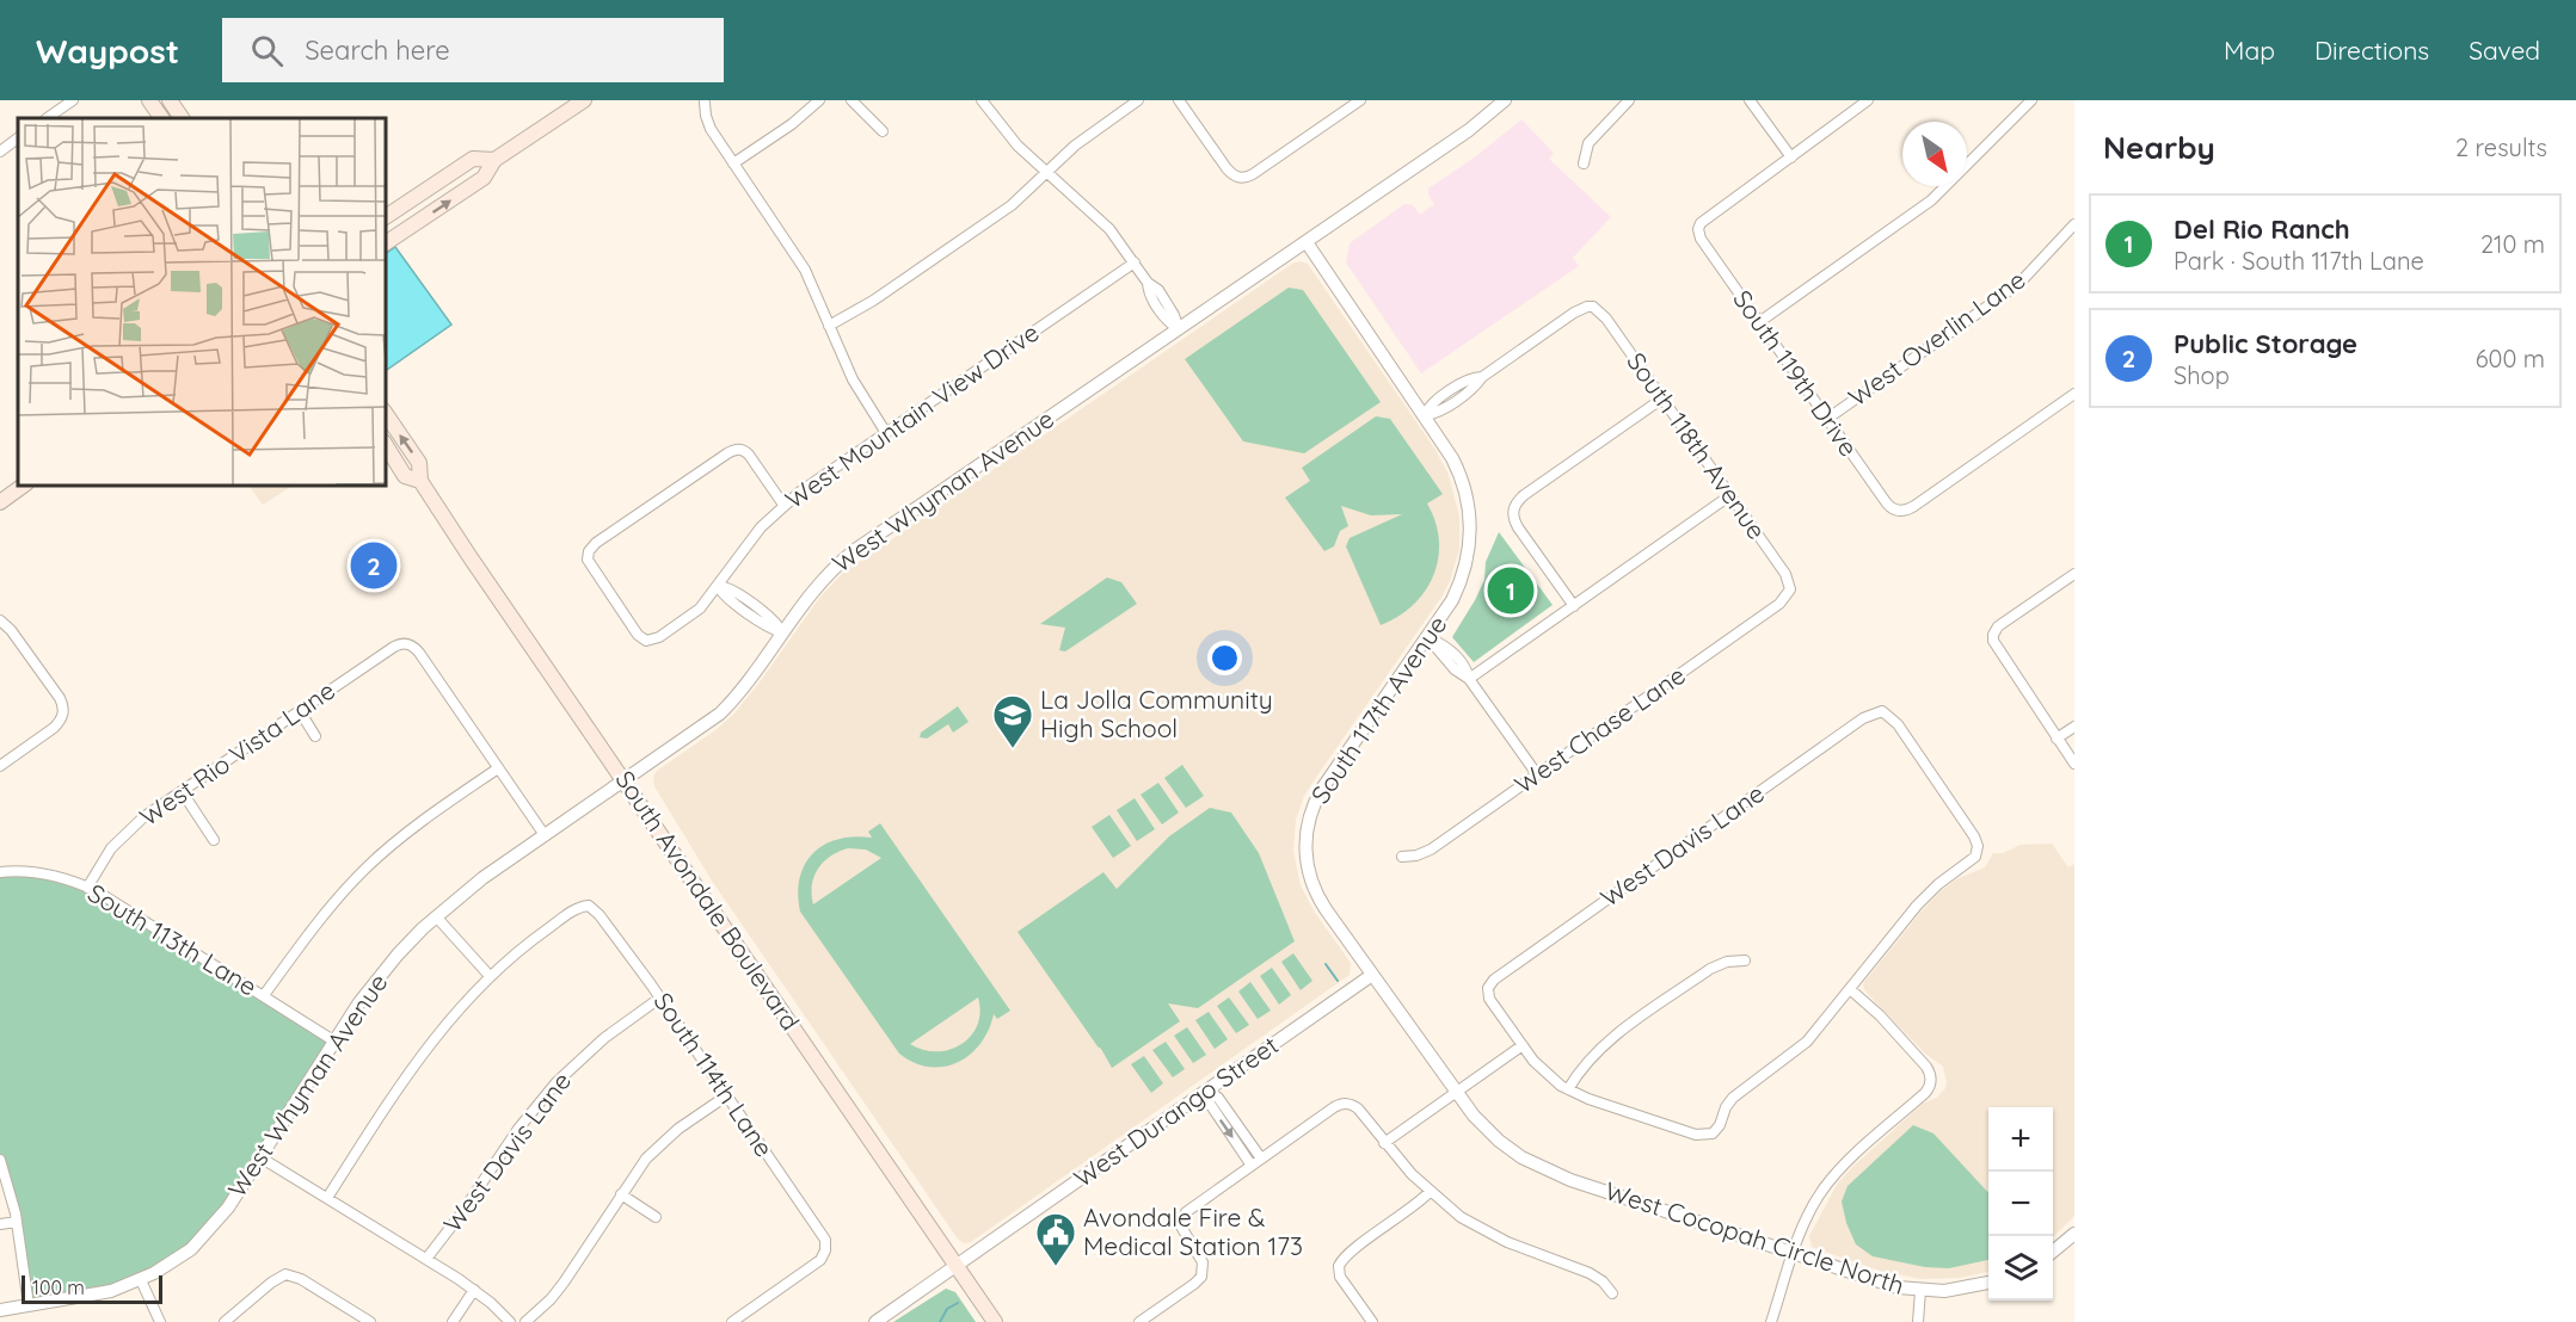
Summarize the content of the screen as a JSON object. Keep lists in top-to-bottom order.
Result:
{
  "streets": {
    "main road": ["South Avondale Boulevard"],
    "street": [
      "West Overlin Lane",
      "South 119th Drive",
      "West Mountain View Drive",
      "South 118th Avenue",
      "West Whyman Avenue",
      "South 117th Avenue",
      "West Chase Lane",
      "West Rio Vista Lane",
      "West Davis Lane",
      "South 113th Lane",
      "South 114th Lane",
      "West Durango Street",
      "West Cocopah Circle North"
    ]
  },
  "crossings": [
    ["West Overlin Lane", "South 119th Drive"],
    ["South 118th Avenue", "South 117th Avenue"],
    ["South 118th Avenue", "West Chase Lane"],
    ["West Whyman Avenue", "South 117th Avenue"],
    ["West Whyman Avenue", "South Avondale Boulevard"],
    ["West Whyman Avenue", "South 113th Lane"],
    ["South 117th Avenue", "West Durango Street"],
    ["South 117th Avenue", "West Cocopah Circle North"],
    ["West Rio Vista Lane", "South 113th Lane"],
    ["West Davis Lane", "South 114th Lane"],
    ["South Avondale Boulevard", "West Durango Street"]
  ],
  "places": {
    "school or university": ["La Jolla Community High School"],
    "public building": ["Avondale Fire & Medical Station 173"]
  },
  "scale_bar": "100 m",
  "north": "bottom right",
  "page": {
    "header": "Waypost",
    "search": "Search here",
    "nav": ["Map", "Directions", "Saved"],
    "heading": ["Nearby", "2 results"],
    "list": [
      {
        "mark": "1",
        "name": "Del Rio Ranch",
        "note": "Park · South 117th Lane",
        "value": "210 m"
      },
      {
        "mark": "2",
        "name": "Public Storage",
        "note": "Shop",
        "value": "600 m"
      }
    ],
    "pins": ["2", "1"],
    "map_buttons": ["+", "−"],
    "scale": "100 m"
  }
}
